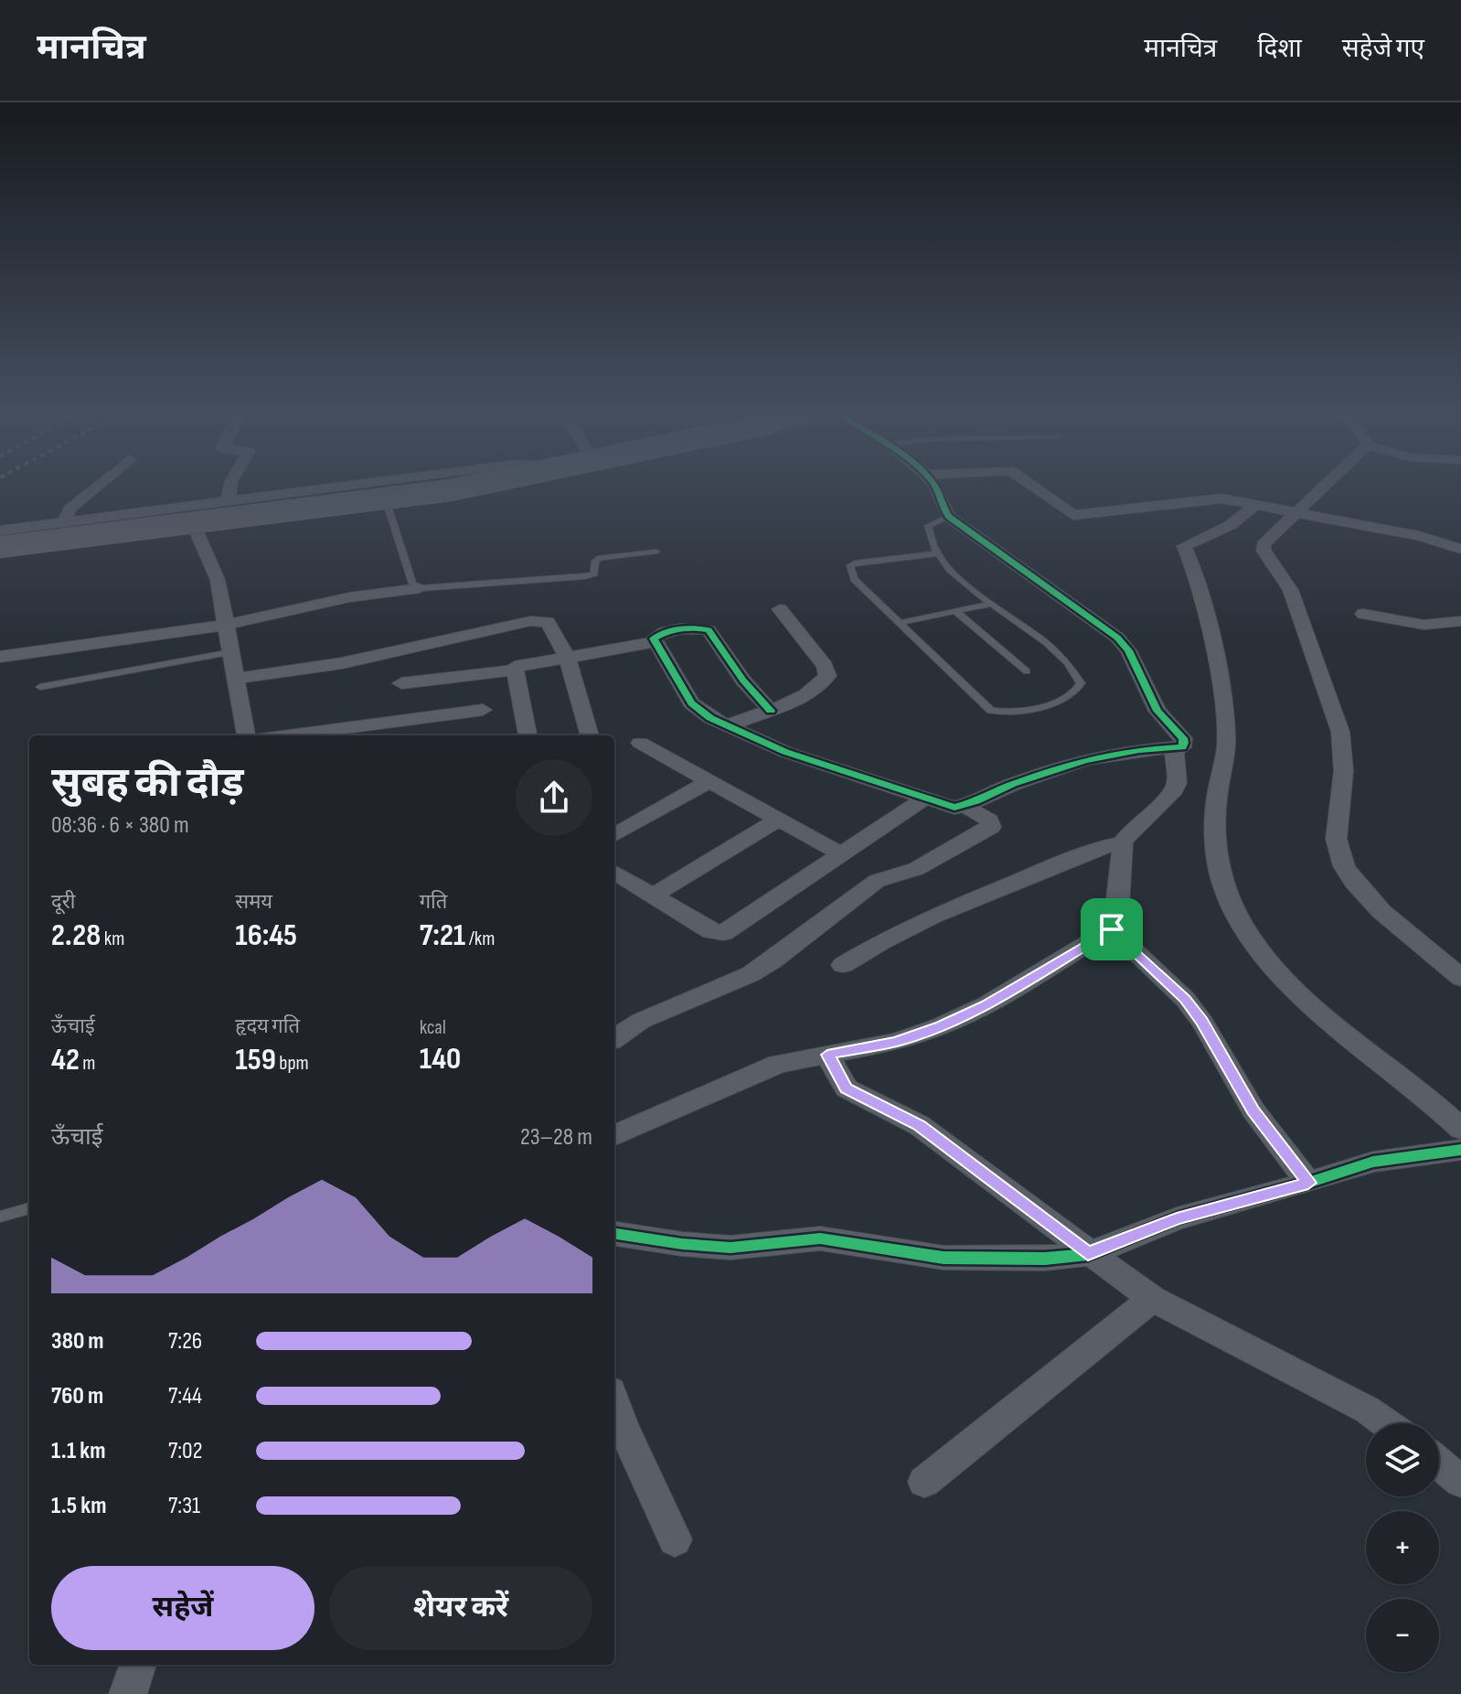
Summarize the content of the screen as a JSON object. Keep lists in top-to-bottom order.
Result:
{
  "page": {
    "header": "मानचित्र",
    "nav": ["मानचित्र", "दिशा", "सहेजे गए"],
    "heading": ["सुबह की दौड़", "08:36 · 6 × 380 m"],
    "stats": [
      ["दूरी", "2.28 km"],
      ["समय", "16:45"],
      ["गति", "7:21 /km"],
      ["ऊँचाई", "42 m"],
      ["हृदय गति", "159 bpm"],
      ["kcal", "140"]
    ],
    "chart": ["ऊँचाई", "23–28 m"],
    "list": [
      {
        "name": "380 m",
        "note": "7:26"
      },
      {
        "name": "760 m",
        "note": "7:44"
      },
      {
        "name": "1.1 km",
        "note": "7:02"
      },
      {
        "name": "1.5 km",
        "note": "7:31"
      }
    ],
    "map_buttons": ["+", "−"],
    "buttons": ["सहेजें", "शेयर करें"]
  }
}
